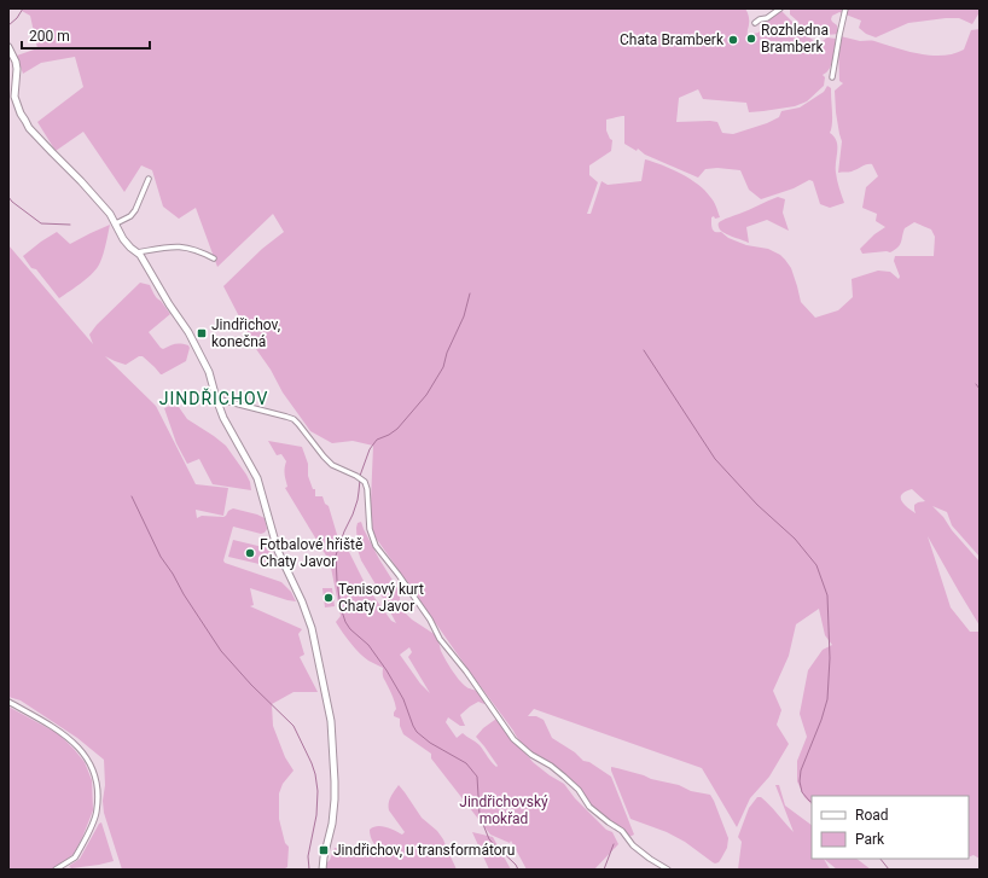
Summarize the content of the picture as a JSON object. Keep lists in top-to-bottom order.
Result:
{
  "districts": ["JINDŘICHOV"],
  "parks": ["Jindřichovský mokřad"],
  "places": {
    "other": [
      "Rozhledna Bramberk",
      "Chata Bramberk",
      "Fotbalové hřiště Chaty Javor",
      "Tenisový kurt Chaty Javor"
    ],
    "transit": ["Jindřichov, konečná", "Jindřichov, u transformátoru"]
  },
  "legend": ["Road", "Park"],
  "scale_bar": "200 m"
}
